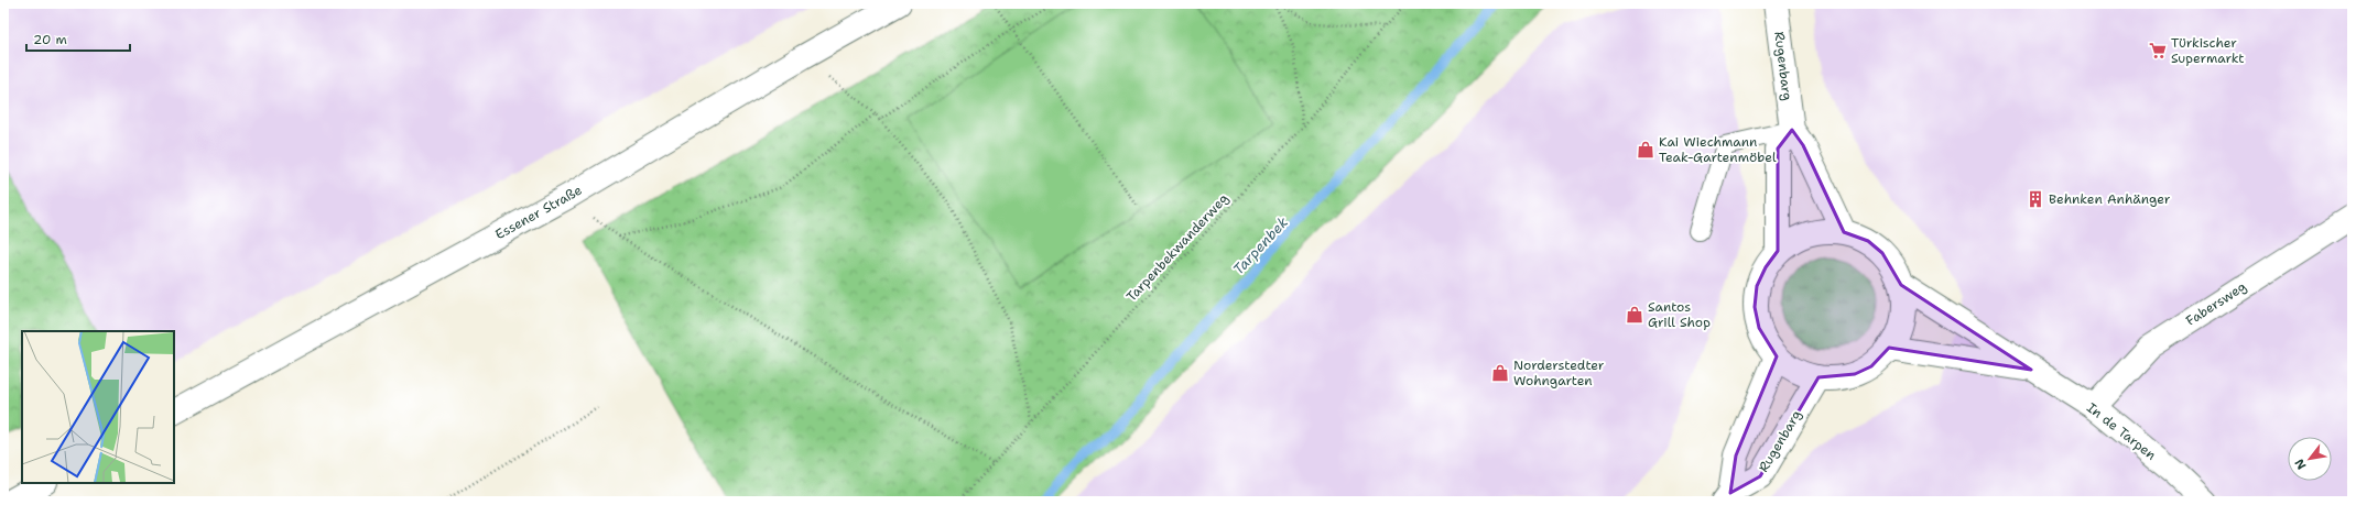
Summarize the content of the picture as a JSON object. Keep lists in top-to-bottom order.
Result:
{
  "streets": {
    "street": [
      "Rugenbarg",
      "Essener Straße",
      "Fabersweg",
      "In de Tarpen"
    ],
    "path": ["Tarpenbekwanderweg"]
  },
  "crossings": [
    ["Rugenbarg", "In de Tarpen"],
    ["Fabersweg", "In de Tarpen"]
  ],
  "water": ["Tarpenbek"],
  "places": {
    "supermarket": ["Türkischer Supermarkt"],
    "shop": ["Kai Wiechmann Teak-Gartenmöbel", "Santos Grill Shop", "Norderstedter Wohngarten"],
    "building": ["Behnken Anhänger"]
  },
  "scale_bar": "20 m",
  "north": "bottom left"
}
